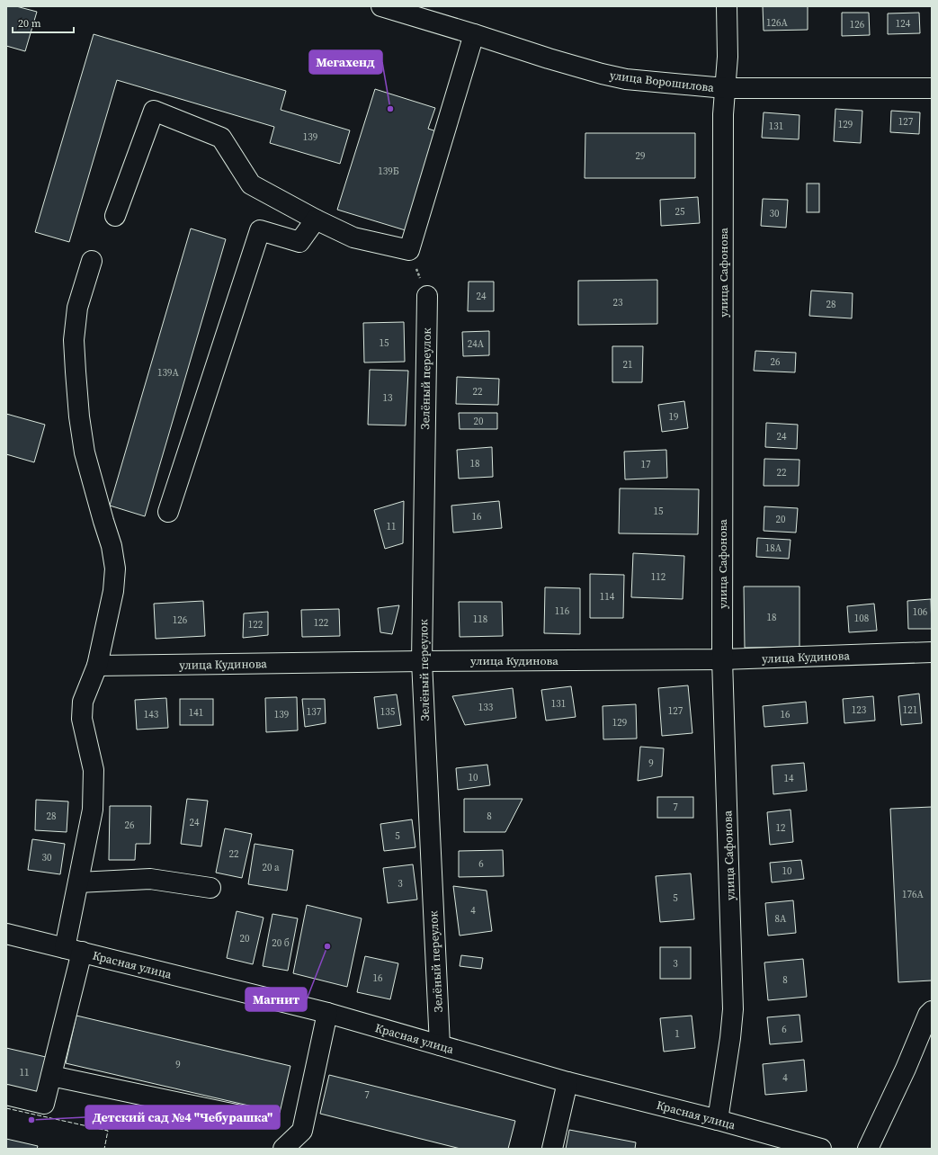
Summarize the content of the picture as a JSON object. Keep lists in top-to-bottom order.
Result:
{
  "streets": {
    "street": [
      "улица Ворошилова",
      "улица Сафонова",
      "Зелёный переулок",
      "улица Кудинова",
      "Красная улица"
    ]
  },
  "crossings": [
    ["улица Ворошилова", "улица Сафонова"],
    ["улица Сафонова", "улица Кудинова"],
    ["улица Сафонова", "Красная улица"],
    ["Зелёный переулок", "улица Кудинова"],
    ["Зелёный переулок", "Красная улица"]
  ],
  "places": ["Мегахенд", "Магнит", "Детский сад №4 \"Чебурашка\""],
  "house_numbers": [
    "126А",
    "124",
    "126",
    "127",
    "129",
    "131",
    "139",
    "29",
    "139Б",
    "25",
    "30",
    "24",
    "23",
    "28",
    "15",
    "24А",
    "26",
    "21",
    "139А",
    "22",
    "13",
    "19",
    "20",
    "24",
    "18",
    "17",
    "22",
    "15",
    "16",
    "20",
    "11",
    "18А",
    "112",
    "114",
    "116",
    "106",
    "18",
    "108",
    "118",
    "126",
    "122",
    "122",
    "131",
    "133",
    "123",
    "121",
    "127",
    "137",
    "135",
    "141",
    "143",
    "139",
    "16",
    "129",
    "9",
    "10",
    "14",
    "7",
    "28",
    "8",
    "24",
    "26",
    "12",
    "5",
    "22",
    "30",
    "6",
    "20 а",
    "10",
    "3",
    "176А",
    "5",
    "4",
    "8А",
    "20",
    "20 б",
    "3",
    "16",
    "8",
    "6",
    "1",
    "9",
    "11",
    "4",
    "7"
  ],
  "scale_bar": "20 m"
}
